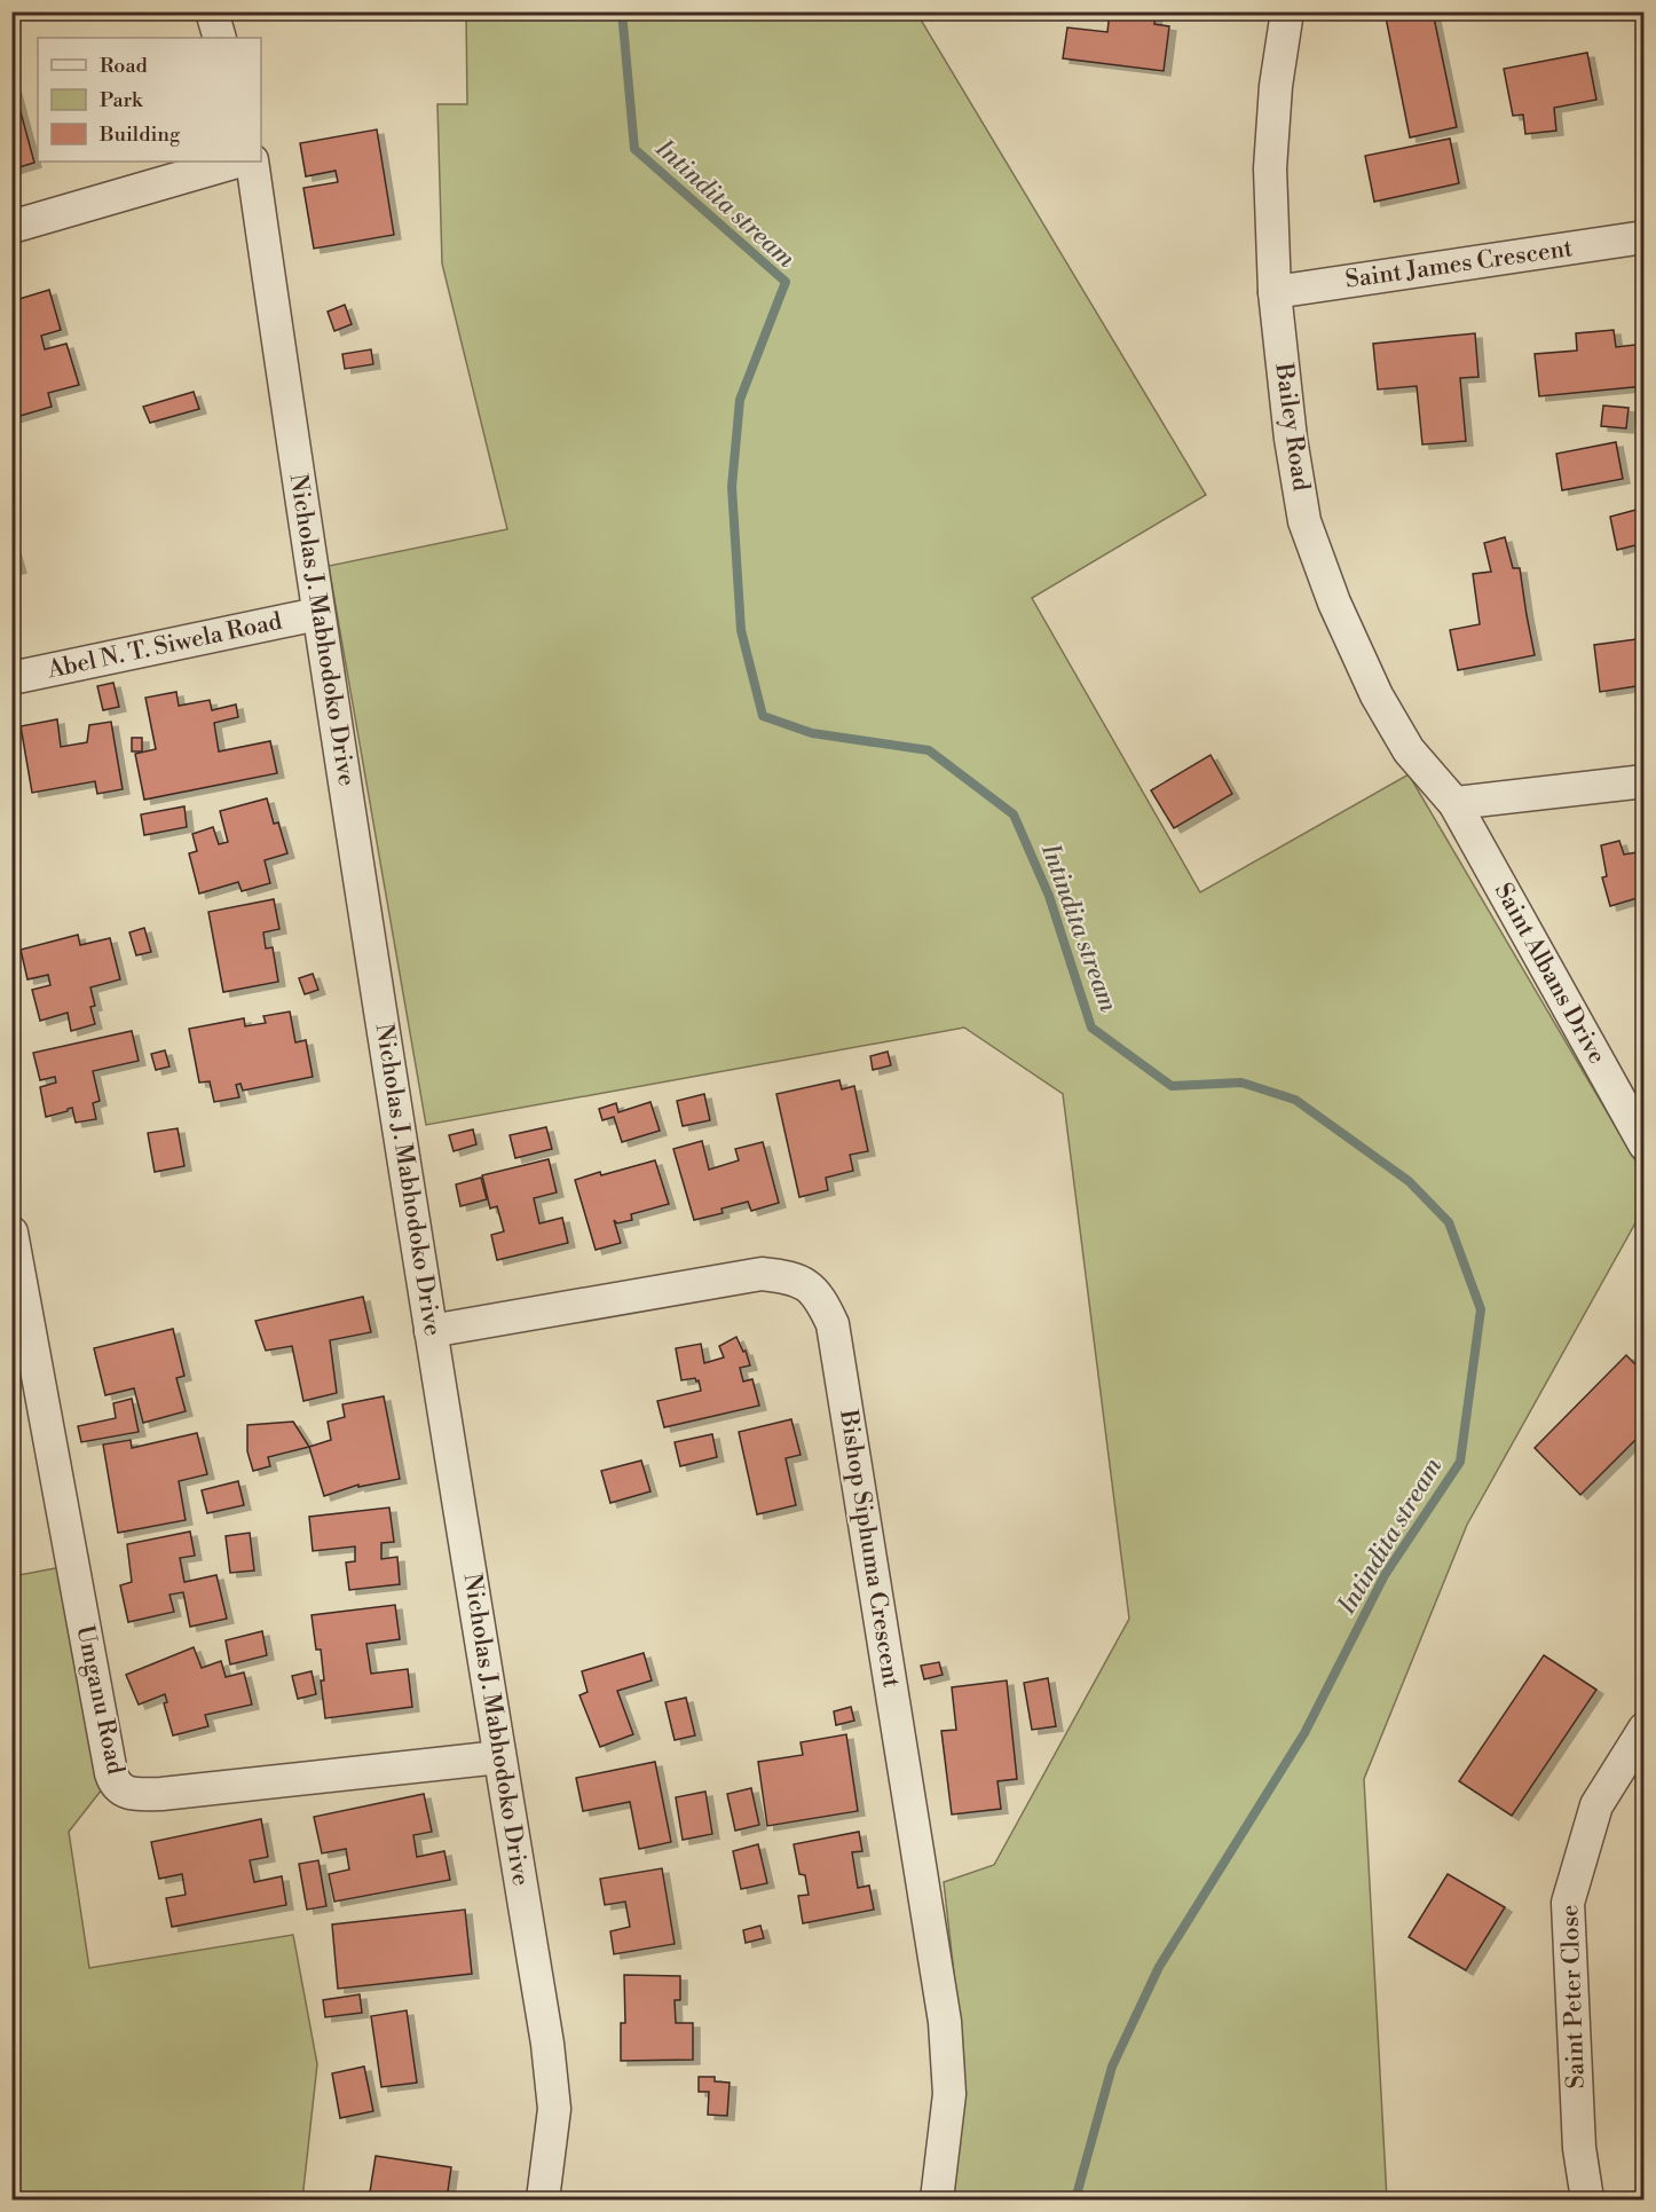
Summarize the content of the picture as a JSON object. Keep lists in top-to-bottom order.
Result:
{
  "streets": {
    "street": [
      "Saint James Crescent",
      "Bailey Road",
      "Nicholas J. Mabhodoko Drive",
      "Abel N. T. Siwela Road",
      "Saint Albans Drive",
      "Bishop Siphuma Crescent",
      "Umganu Road",
      "Saint Peter Close"
    ]
  },
  "crossings": [
    ["Saint James Crescent", "Bailey Road"],
    ["Bailey Road", "Saint Albans Drive"],
    ["Nicholas J. Mabhodoko Drive", "Abel N. T. Siwela Road"],
    ["Nicholas J. Mabhodoko Drive", "Bishop Siphuma Crescent"],
    ["Nicholas J. Mabhodoko Drive", "Umganu Road"]
  ],
  "water": ["Intindita stream"],
  "legend": ["Road", "Park", "Building"]
}
